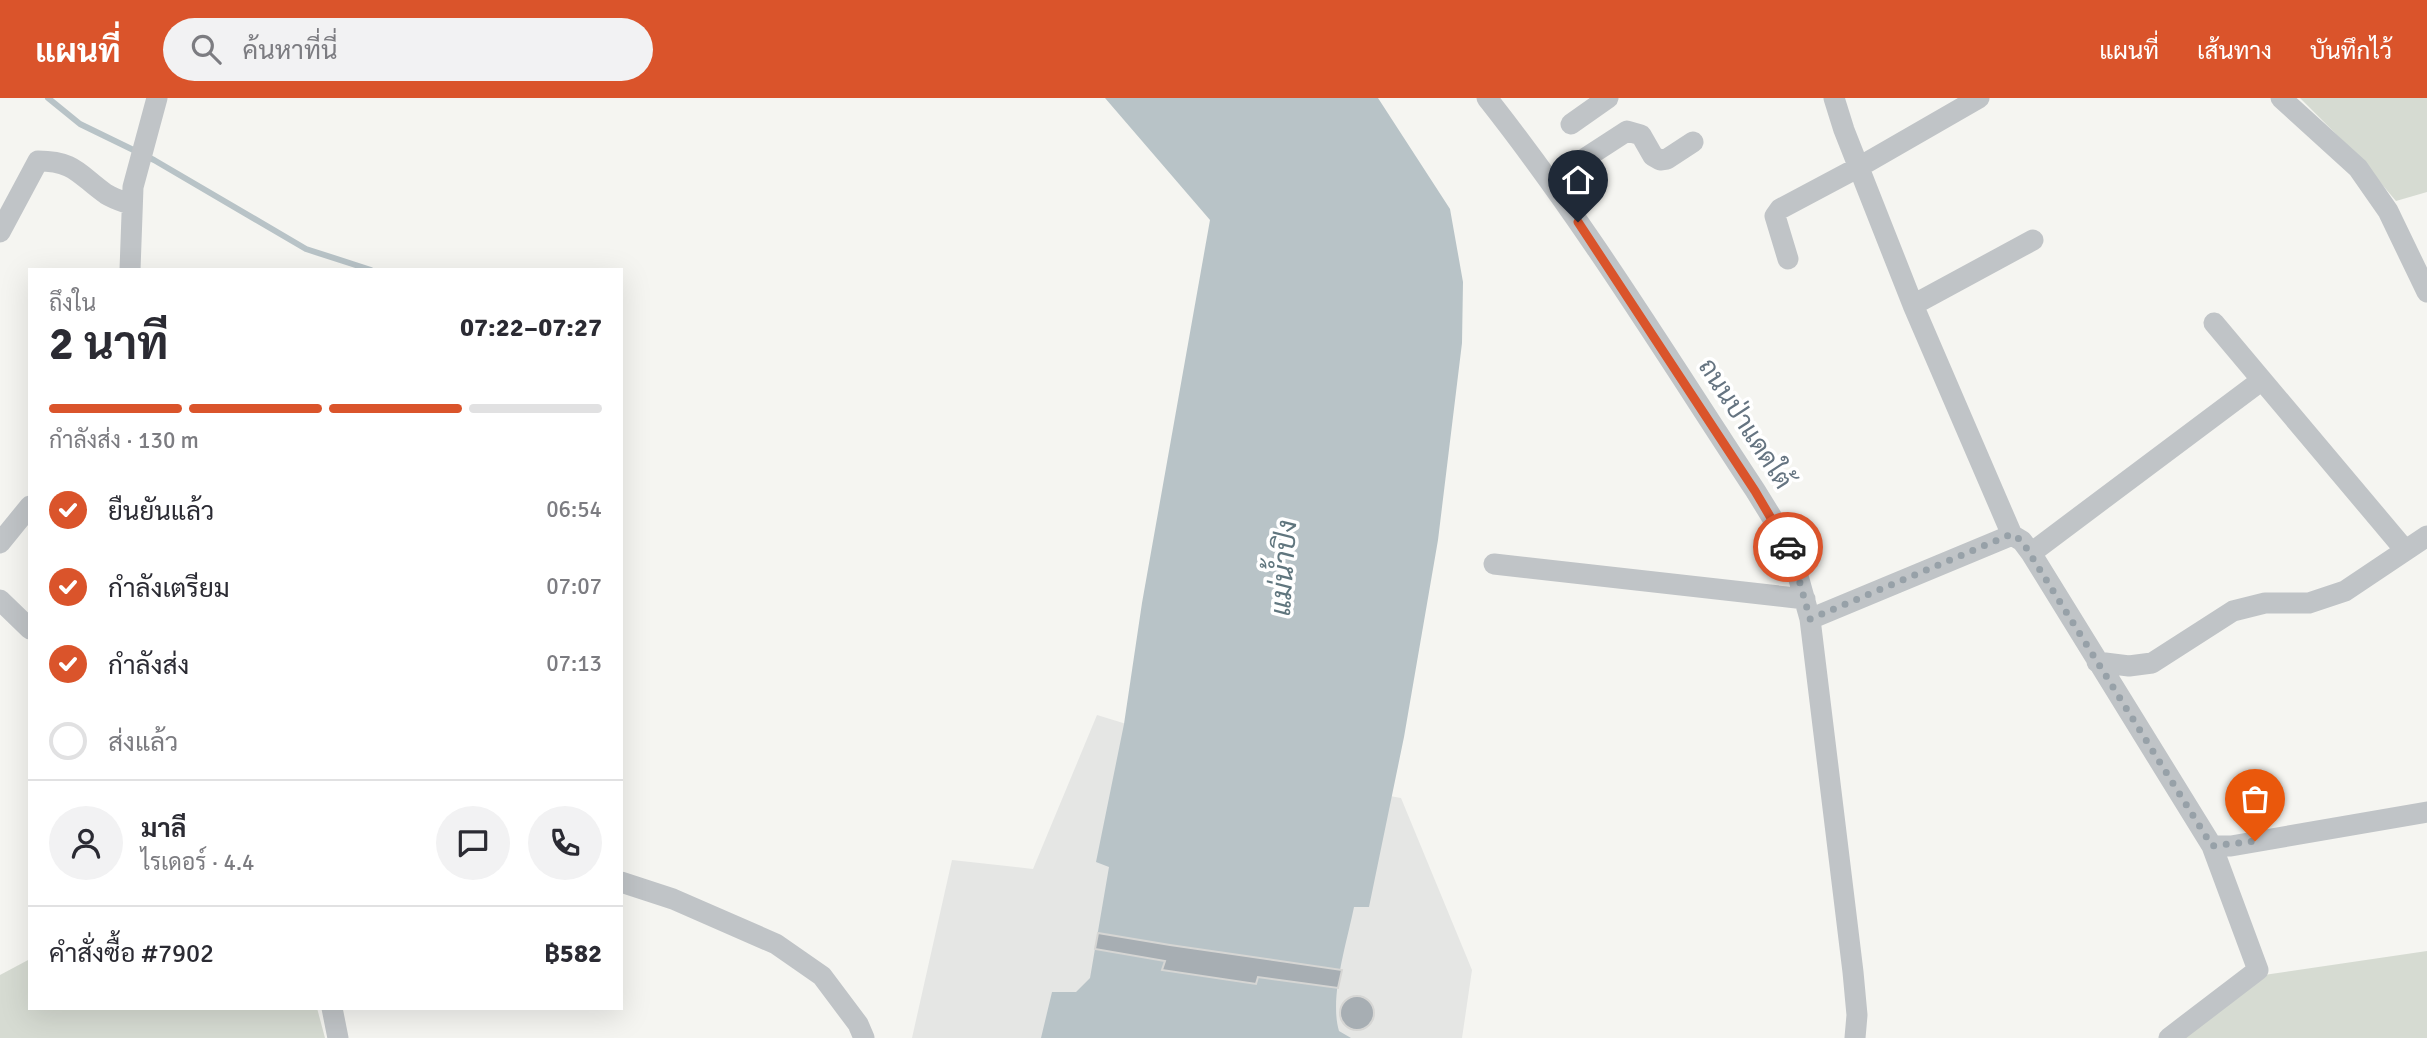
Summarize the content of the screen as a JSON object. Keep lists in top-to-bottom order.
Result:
{
  "streets": {
    "street": ["ถนนป่าแดดใต้"]
  },
  "water": ["แม่น้ำปิง"],
  "page": {
    "header": "แผนที่",
    "search": "ค้นหาที่นี่",
    "nav": ["แผนที่", "เส้นทาง", "บันทึกไว้"],
    "heading": ["2 นาที", "ถึงใน", "07:22–07:27"],
    "panel": [
      "มาลี",
      "ไรเดอร์ · 4.4",
      "คำสั่งซื้อ #7902",
      "฿582"
    ],
    "bar": "กำลังส่ง · 130 m",
    "list": [
      ["ยืนยันแล้ว", "06:54"],
      ["กำลังเตรียม", "07:07"],
      ["กำลังส่ง", "07:13"],
      "ส่งแล้ว"
    ]
  }
}
